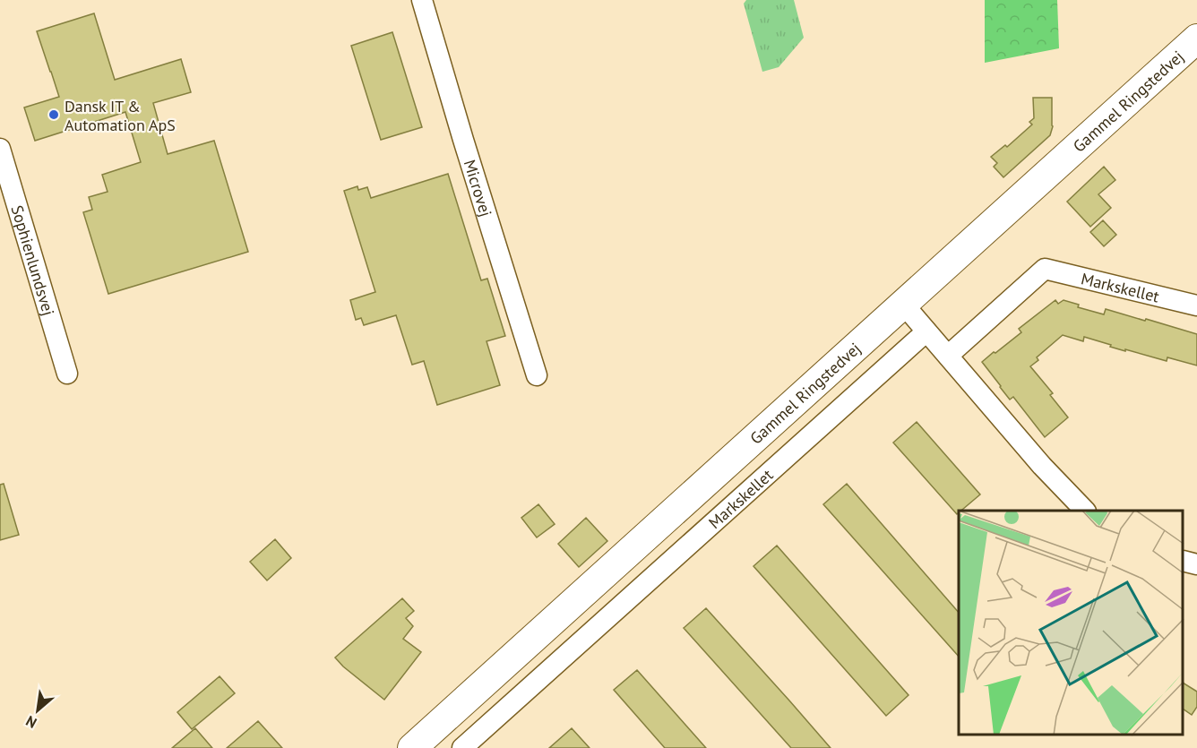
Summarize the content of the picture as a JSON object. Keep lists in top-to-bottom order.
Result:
{
  "streets": {
    "street": [
      "Gammel Ringstedvej",
      "Microvej",
      "Sophienlundsvej",
      "Markskellet"
    ]
  },
  "places": ["Dansk IT & Automation ApS"],
  "north": "bottom left"
}
